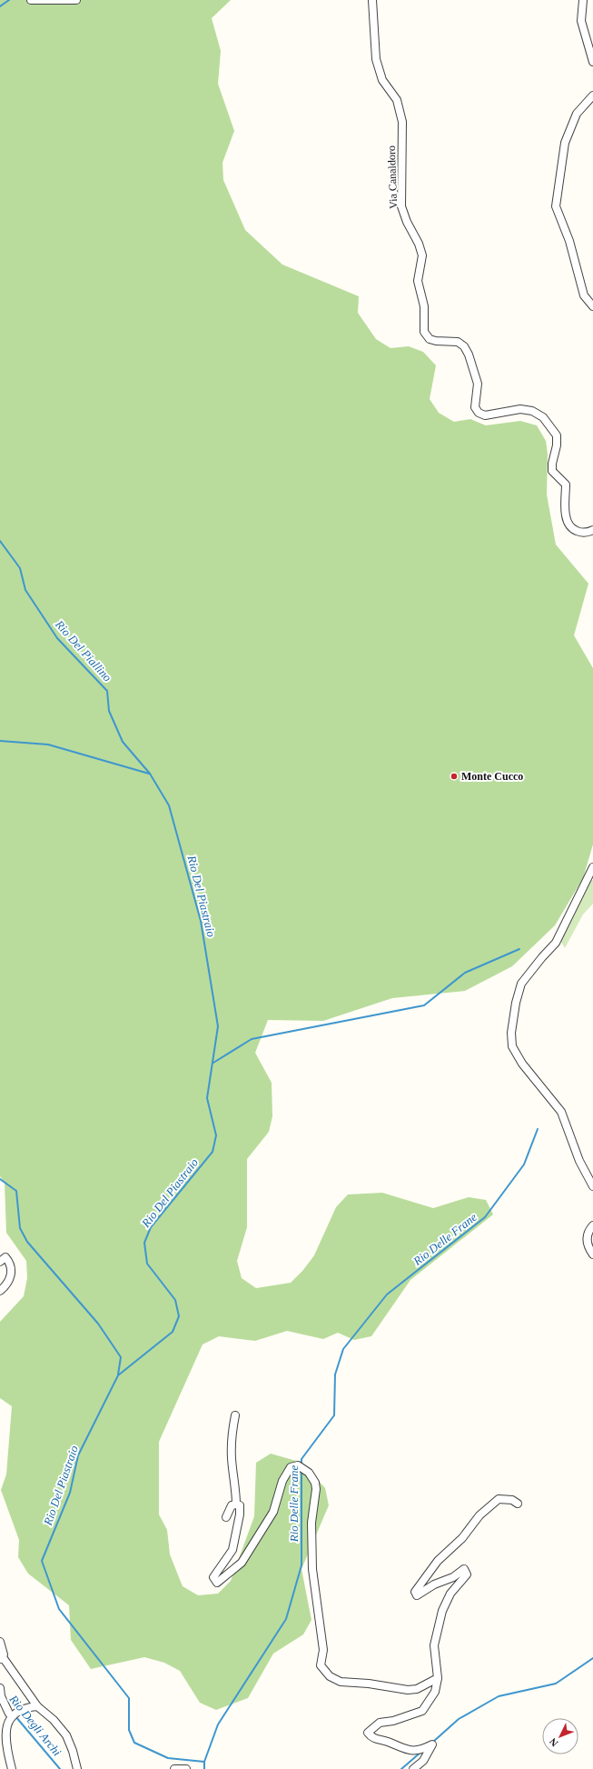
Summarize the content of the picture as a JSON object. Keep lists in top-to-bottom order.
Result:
{
  "streets": {
    "street": ["Via Canaldoro"]
  },
  "water": [
    "Rio Del Piallino",
    "Rio Del Piastraio",
    "Rio Delle Frane",
    "Rio Degli Archi"
  ],
  "places": ["Monte Cucco"],
  "north": "bottom left"
}
